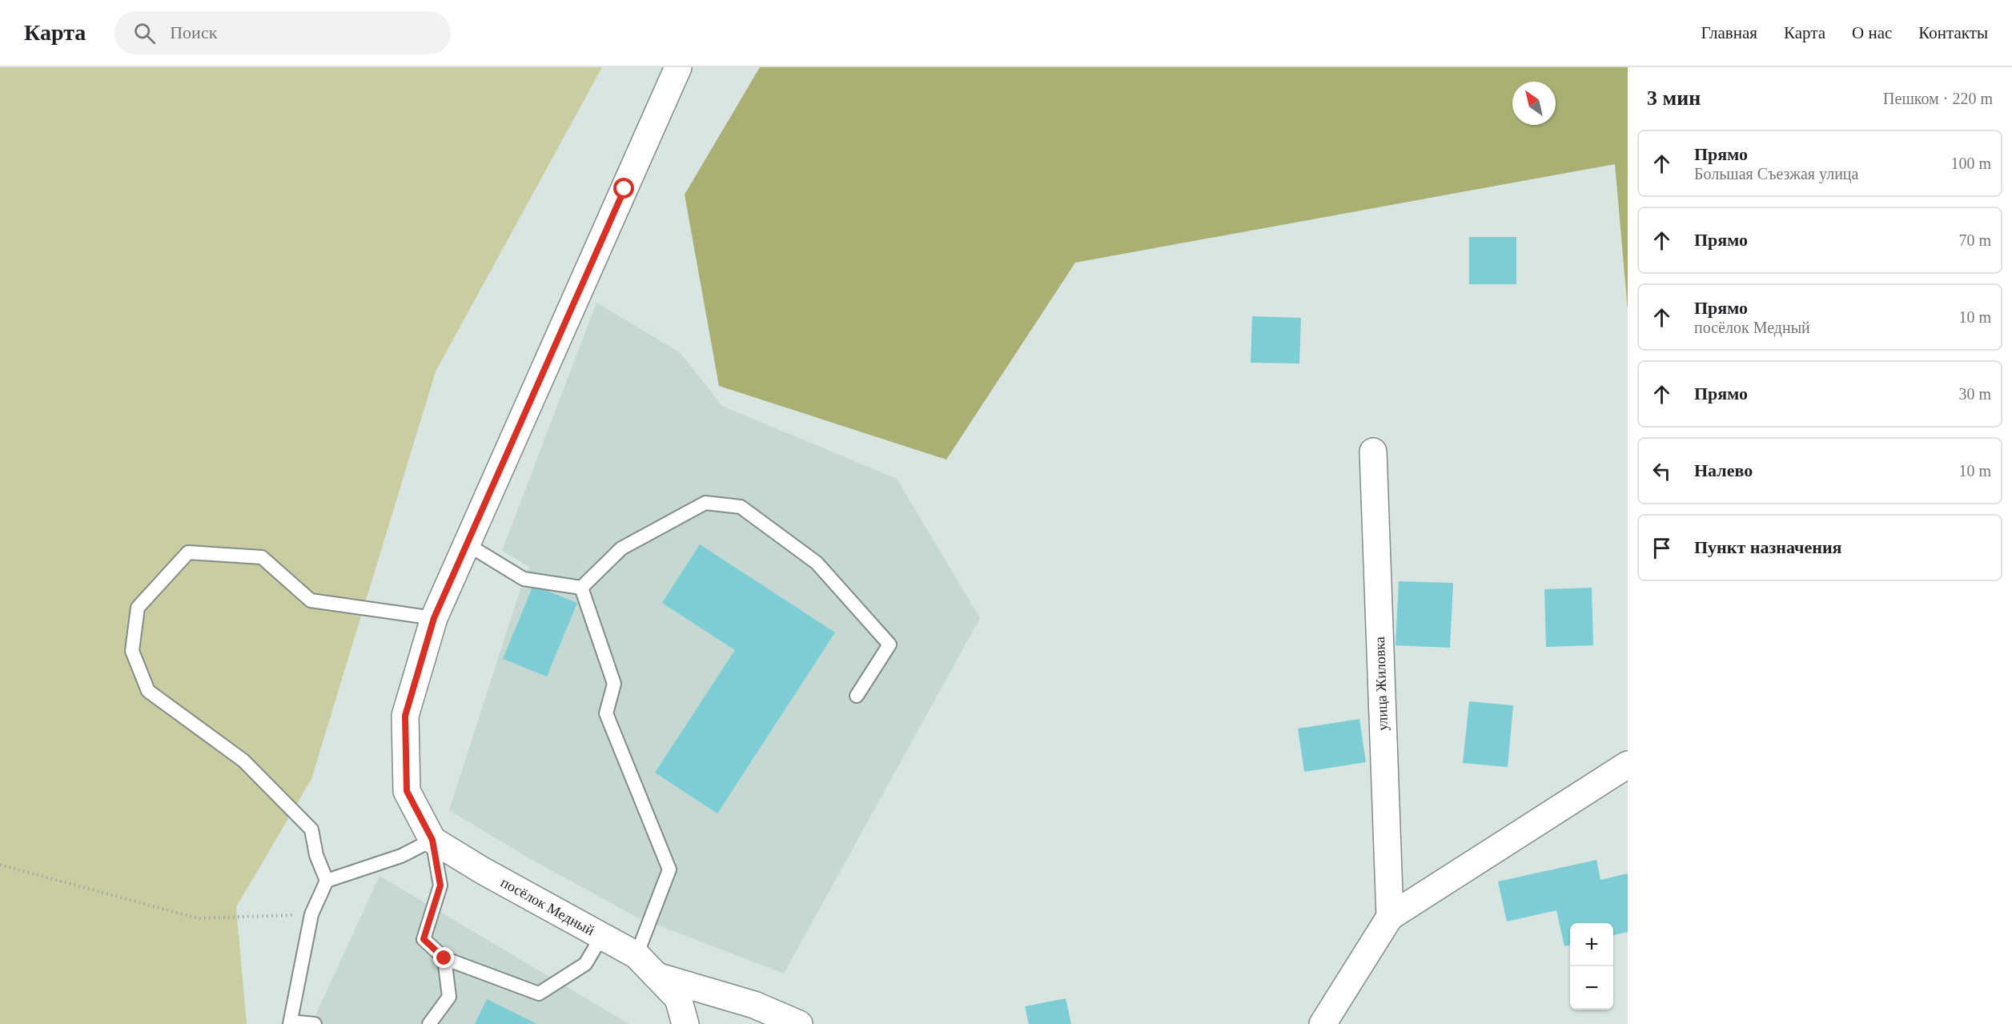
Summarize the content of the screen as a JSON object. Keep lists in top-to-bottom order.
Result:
{
  "streets": {
    "street": ["улица Жиловка", "посёлок Медный"]
  },
  "north": "top left",
  "page": {
    "header": "Карта",
    "search": "Поиск",
    "nav": [
      "Главная",
      "Карта",
      "О нас",
      "Контакты"
    ],
    "heading": ["3 мин", "Пешком · 220 m"],
    "list": [
      ["Прямо", "Большая Съезжая улица", "100 m"],
      ["Прямо", "70 m"],
      ["Прямо", "посёлок Медный", "10 m"],
      ["Прямо", "30 m"],
      ["Налево", "10 m"],
      "Пункт назначения"
    ],
    "map_buttons": ["+", "−"]
  }
}
